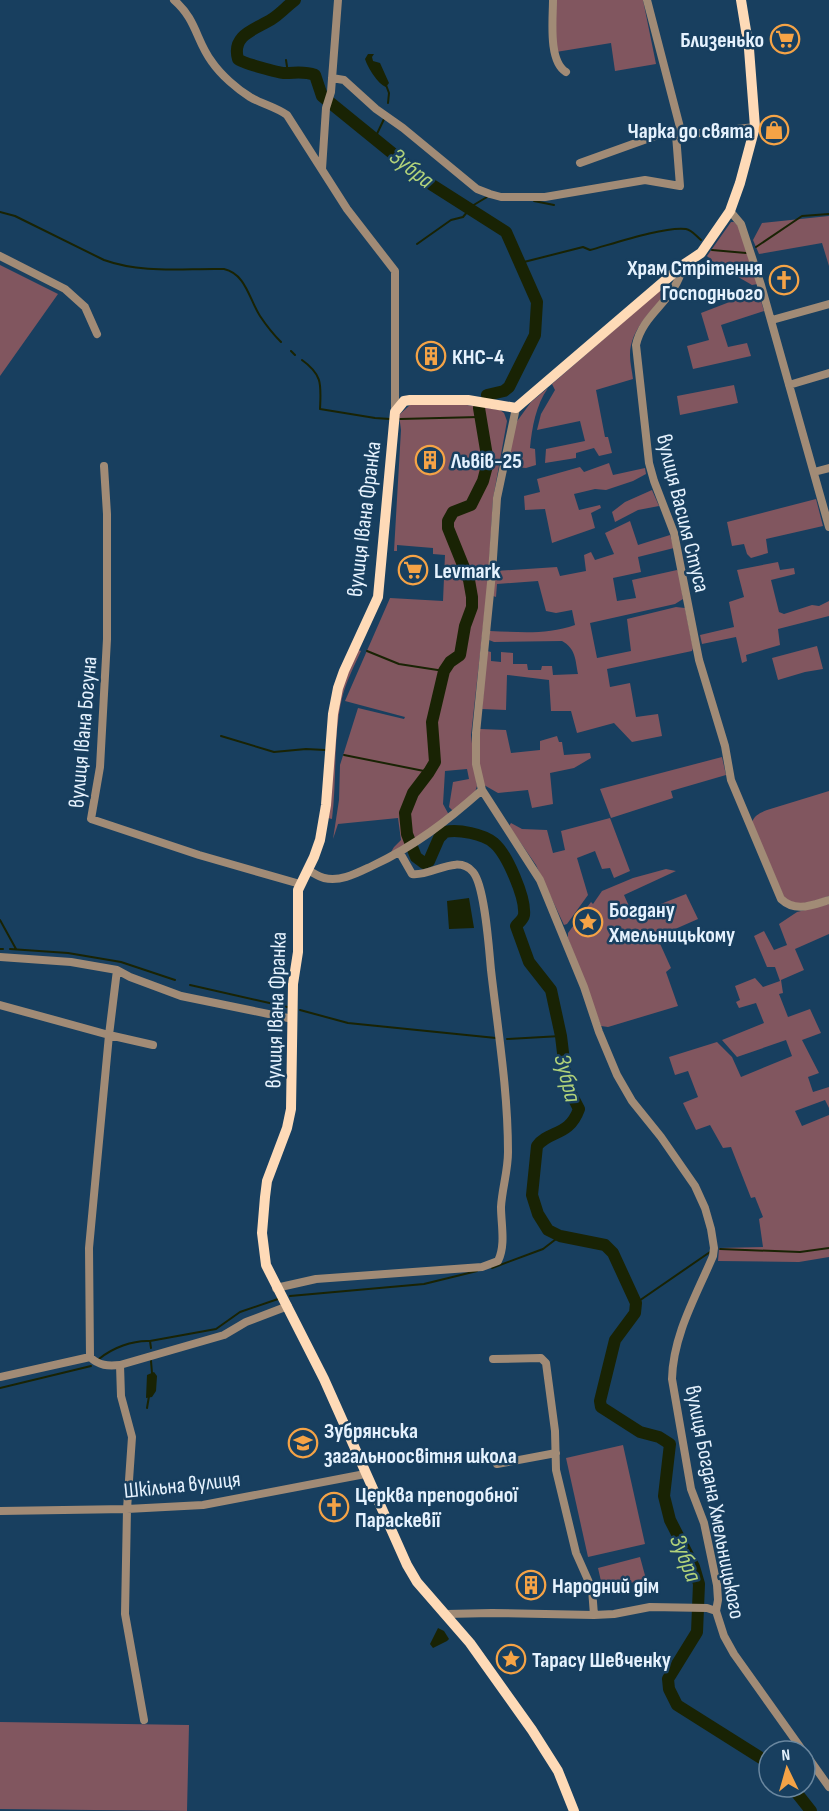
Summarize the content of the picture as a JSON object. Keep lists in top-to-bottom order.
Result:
{
  "streets": {
    "main road": ["вулиця Івана Франка"],
    "street": [
      "вулиця Василя Стуса",
      "вулиця Івана Богуна",
      "Шкільна вулиця",
      "вулиця Богдана Хмельницького"
    ]
  },
  "crossings": [
    ["вулиця Івана Франка", "вулиця Івана Богуна"],
    ["вулиця Івана Франка", "Шкільна вулиця"]
  ],
  "water": ["Зубра"],
  "places": {
    "supermarket": ["Близенько", "Levmark"],
    "shop": ["Чарка до свята"],
    "church": ["Храм Стрітення Господнього", "Церква преподобної Параскевії"],
    "building": ["КНС-4", "Львів-25", "Народний дім"],
    "place": ["Богдану Хмельницькому", "Тарасу Шевченку"],
    "school or university": ["Зубрянська загальноосвітня школа"]
  },
  "north": "top"
}
